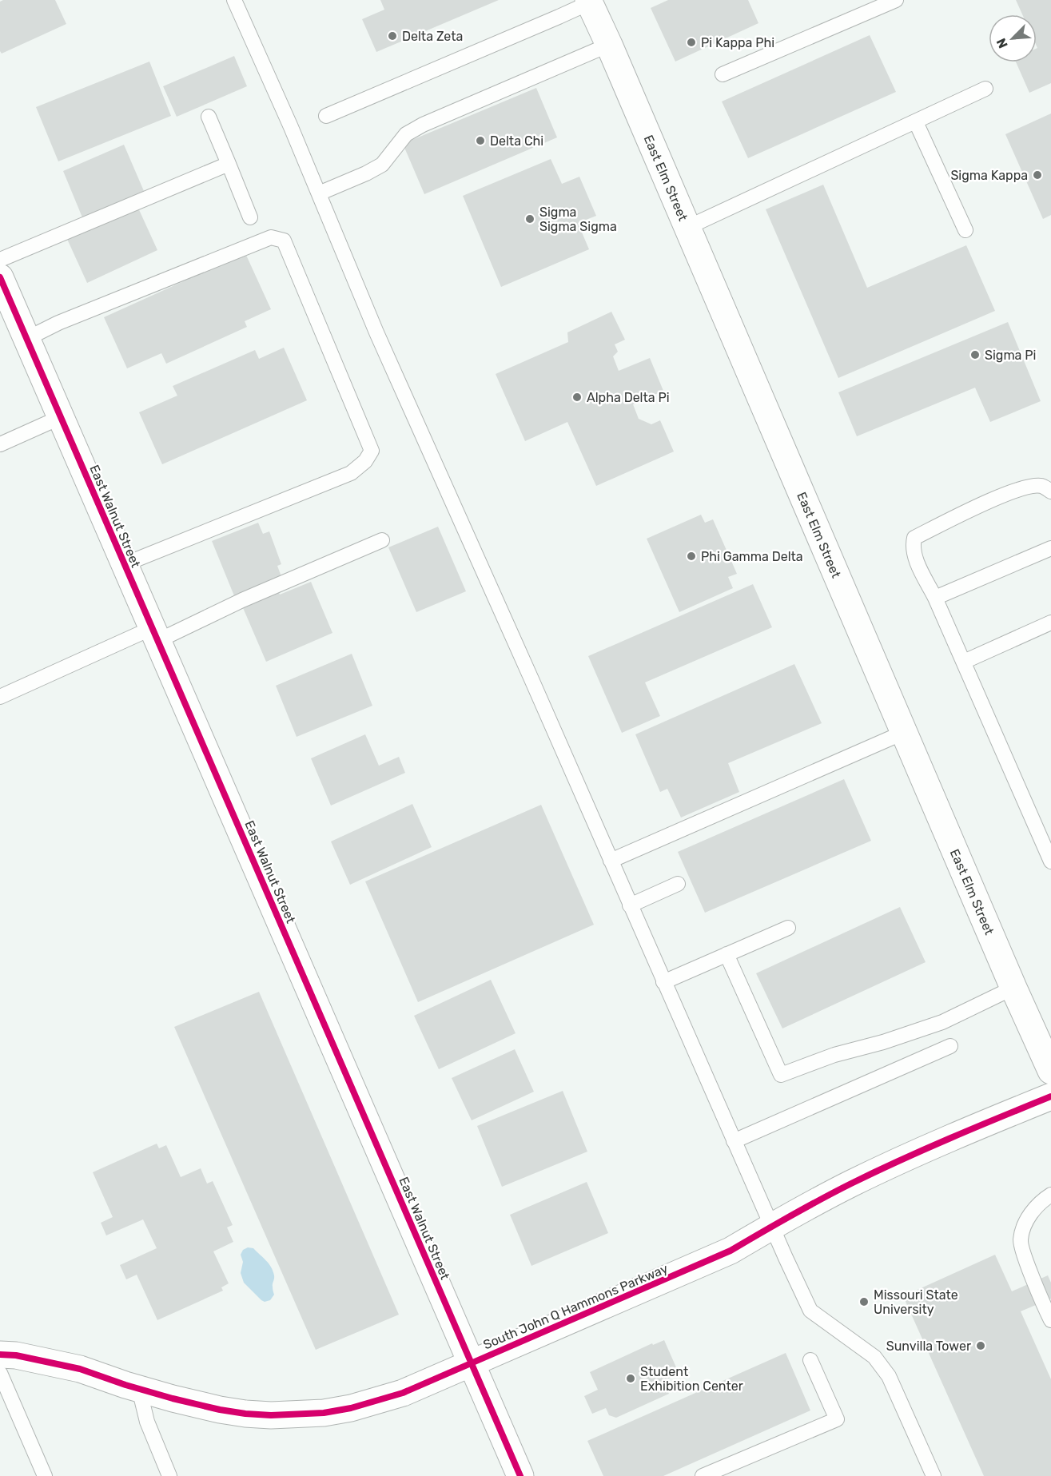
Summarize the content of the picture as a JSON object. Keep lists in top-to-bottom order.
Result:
{
  "streets": {
    "street": ["East Elm Street", "East Walnut Street", "South John Q Hammons Parkway"]
  },
  "crossings": [
    ["East Walnut Street", "South John Q Hammons Parkway"]
  ],
  "places": [
    "Delta Zeta",
    "Pi Kappa Phi",
    "Delta Chi",
    "Sigma Kappa",
    "Sigma Sigma Sigma",
    "Sigma Pi",
    "Alpha Delta Pi",
    "Phi Gamma Delta",
    "Missouri State University",
    "Sunvilla Tower",
    "Student Exhibition Center"
  ],
  "north": "bottom left"
}
